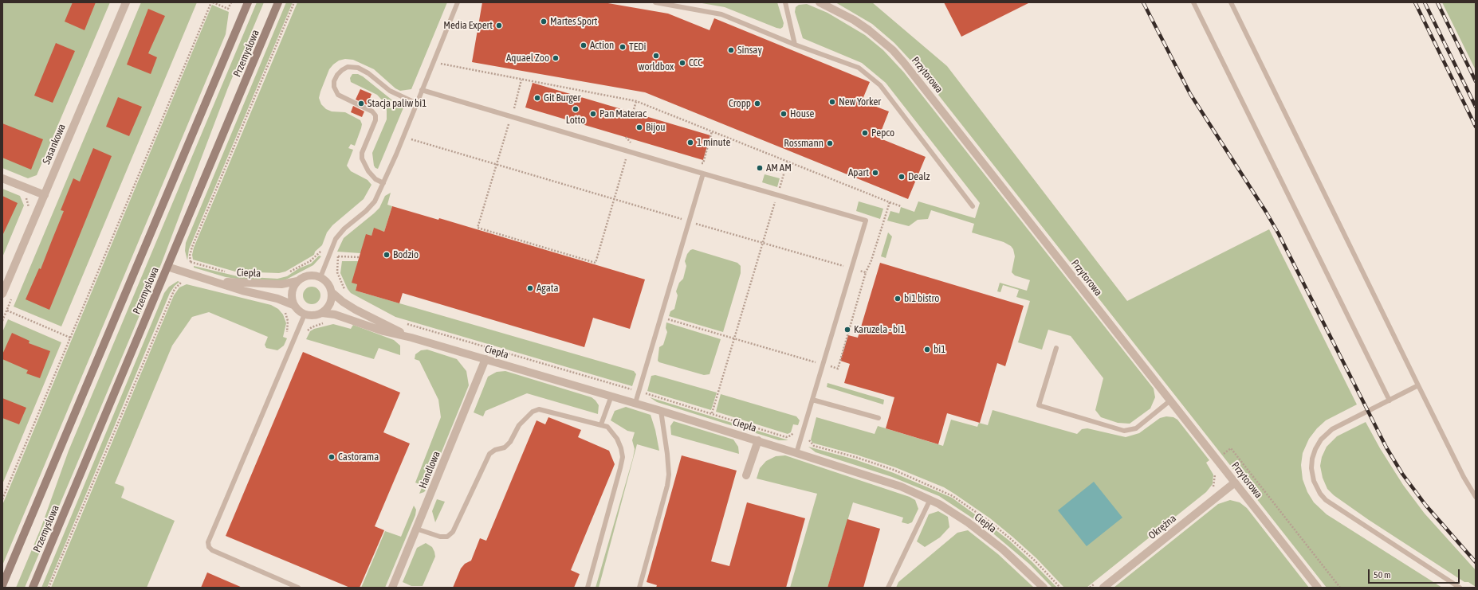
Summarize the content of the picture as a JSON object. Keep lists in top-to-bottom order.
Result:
{
  "streets": {
    "main road": ["Przemysłowa"],
    "street": [
      "Przytorowa",
      "Sasankowa",
      "Ciepła",
      "Handlowa",
      "Okrężna"
    ]
  },
  "crossings": [
    ["Przemysłowa", "Ciepła"],
    ["Przytorowa", "Okrężna"],
    ["Ciepła", "Handlowa"]
  ],
  "places": [
    "Martes Sport",
    "Media Expert",
    "Action",
    "TEDi",
    "Sinsay",
    "worldbox",
    "Aquael Zoo",
    "CCC",
    "Git Burger",
    "New Yorker",
    "Stacja paliw bi1",
    "Cropp",
    "Lotto",
    "Pan Materac",
    "House",
    "Bijou",
    "Pepco",
    "1 minute",
    "Rossmann",
    "AM AM",
    "Apart",
    "Dealz",
    "Bodzio",
    "Agata",
    "bi1 bistro",
    "Karuzela - bi1",
    "bi1",
    "Castorama"
  ],
  "scale_bar": "50 m"
}
